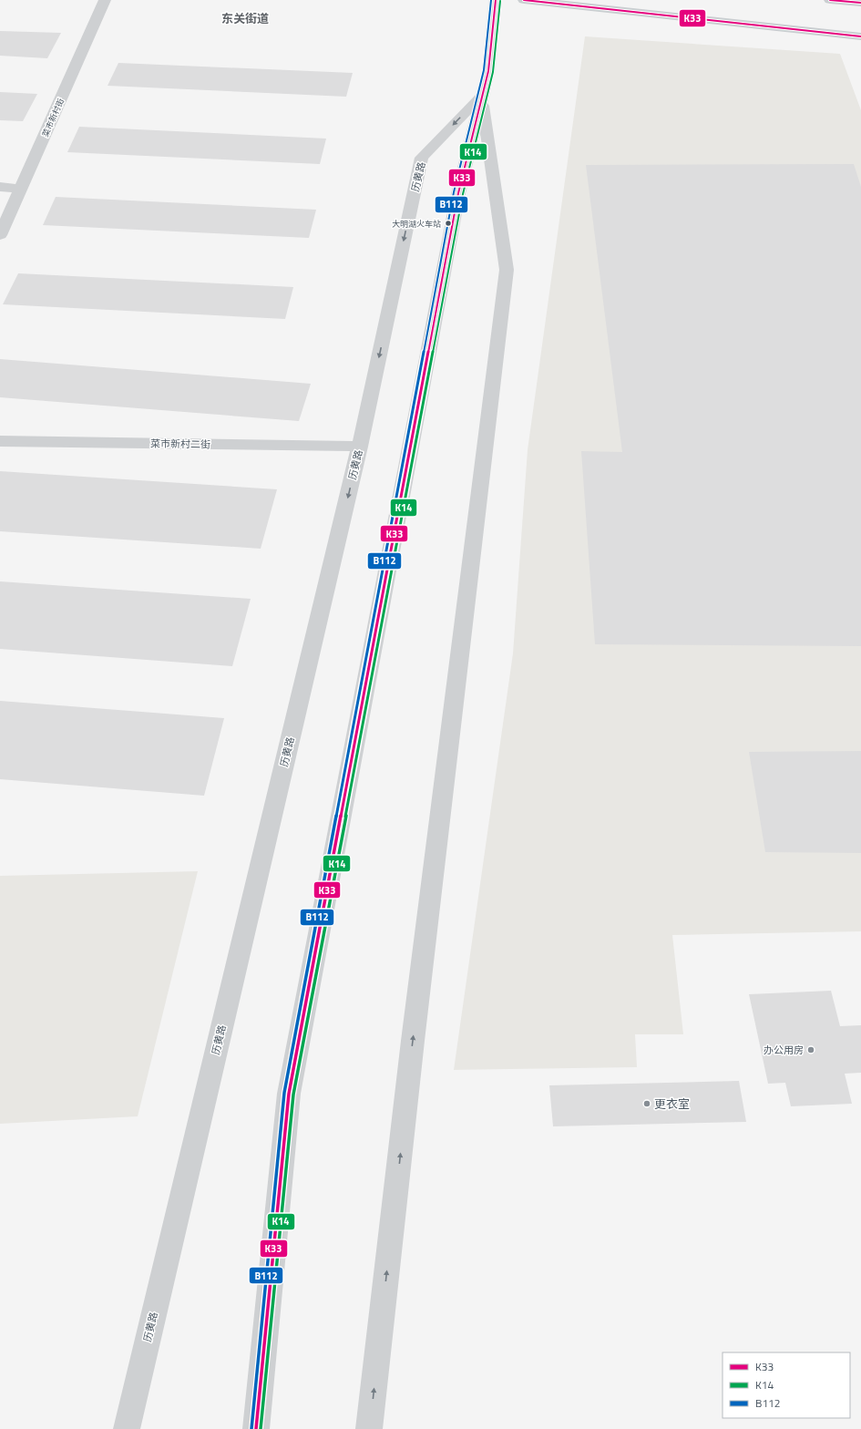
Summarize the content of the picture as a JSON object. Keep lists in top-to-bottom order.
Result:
{
  "streets": {
    "street": ["菜市新村街", "历黄路", "菜市新村二街"]
  },
  "crossings": [
    ["历黄路", "菜市新村二街"]
  ],
  "districts": ["东关街道"],
  "places": ["大明湖火车站", "办公用房", "更衣室"],
  "lines": ["transit line K33", "transit line B112", "transit line K14"],
  "legend": ["K33", "K14", "B112"]
}
